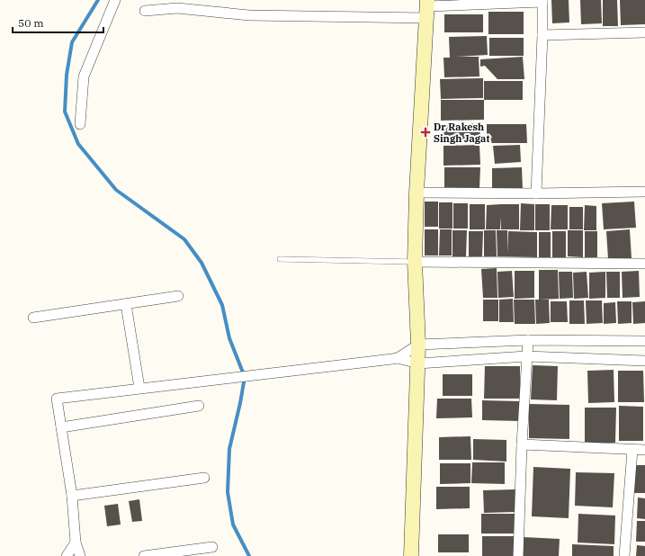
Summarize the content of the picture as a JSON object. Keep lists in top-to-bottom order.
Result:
{
  "places": {
    "health": ["Dr Rakesh Singh Jagat"]
  },
  "scale_bar": "50 m"
}
